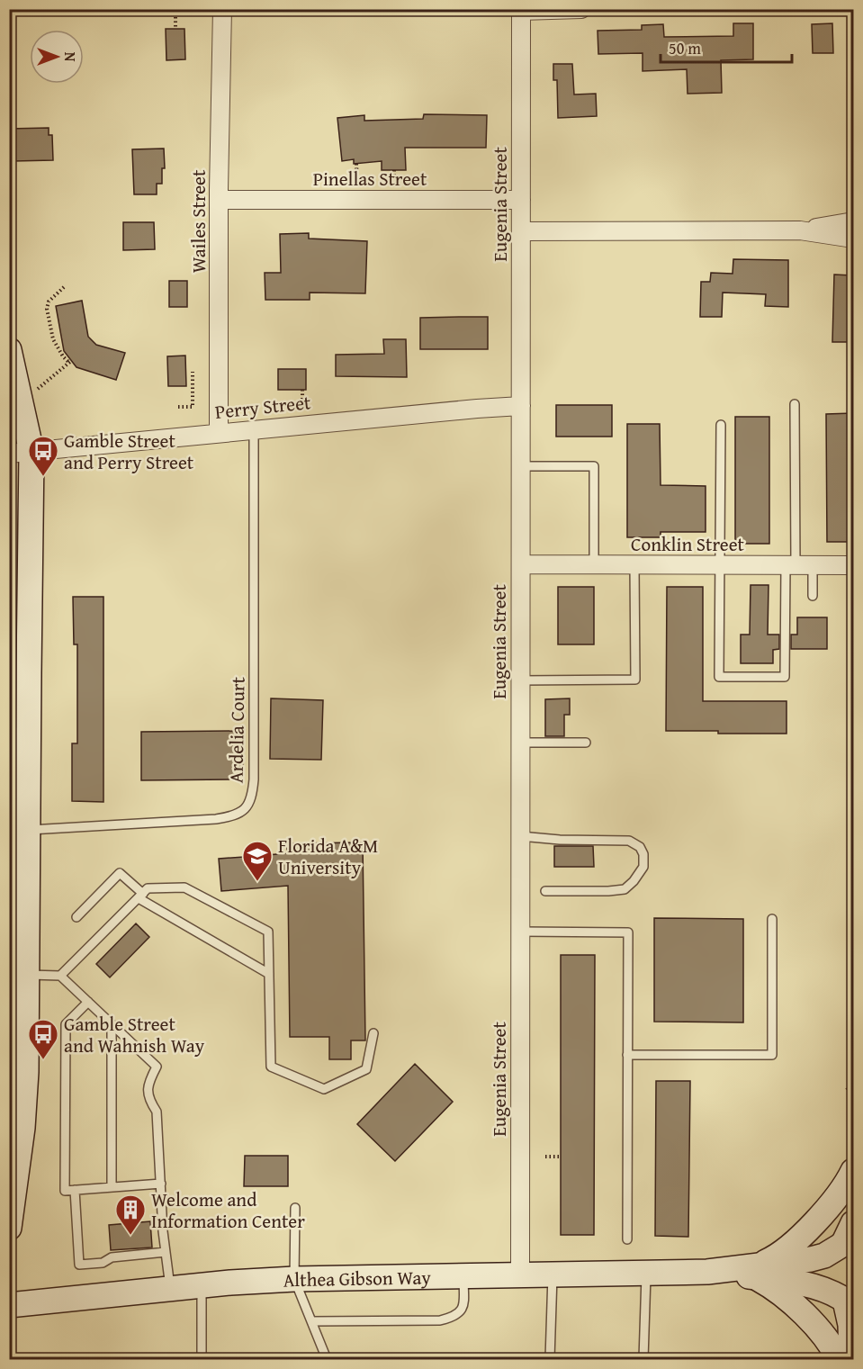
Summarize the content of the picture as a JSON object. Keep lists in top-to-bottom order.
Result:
{
  "streets": {
    "street": [
      "Pinellas Street",
      "Eugenia Street",
      "Wailes Street",
      "Perry Street",
      "Conklin Street",
      "Althea Gibson Way"
    ],
    "lane": ["Ardelia Court"]
  },
  "crossings": [
    ["Pinellas Street", "Eugenia Street"],
    ["Pinellas Street", "Wailes Street"],
    ["Eugenia Street", "Perry Street"],
    ["Eugenia Street", "Conklin Street"],
    ["Eugenia Street", "Althea Gibson Way"],
    ["Wailes Street", "Perry Street"],
    ["Perry Street", "Ardelia Court"]
  ],
  "places": {
    "bus stop": ["Gamble Street and Perry Street", "Gamble Street and Wahnish Way"],
    "school or university": ["Florida A&M University"],
    "building": ["Welcome and Information Center"]
  },
  "scale_bar": "50 m",
  "north": "right"
}
